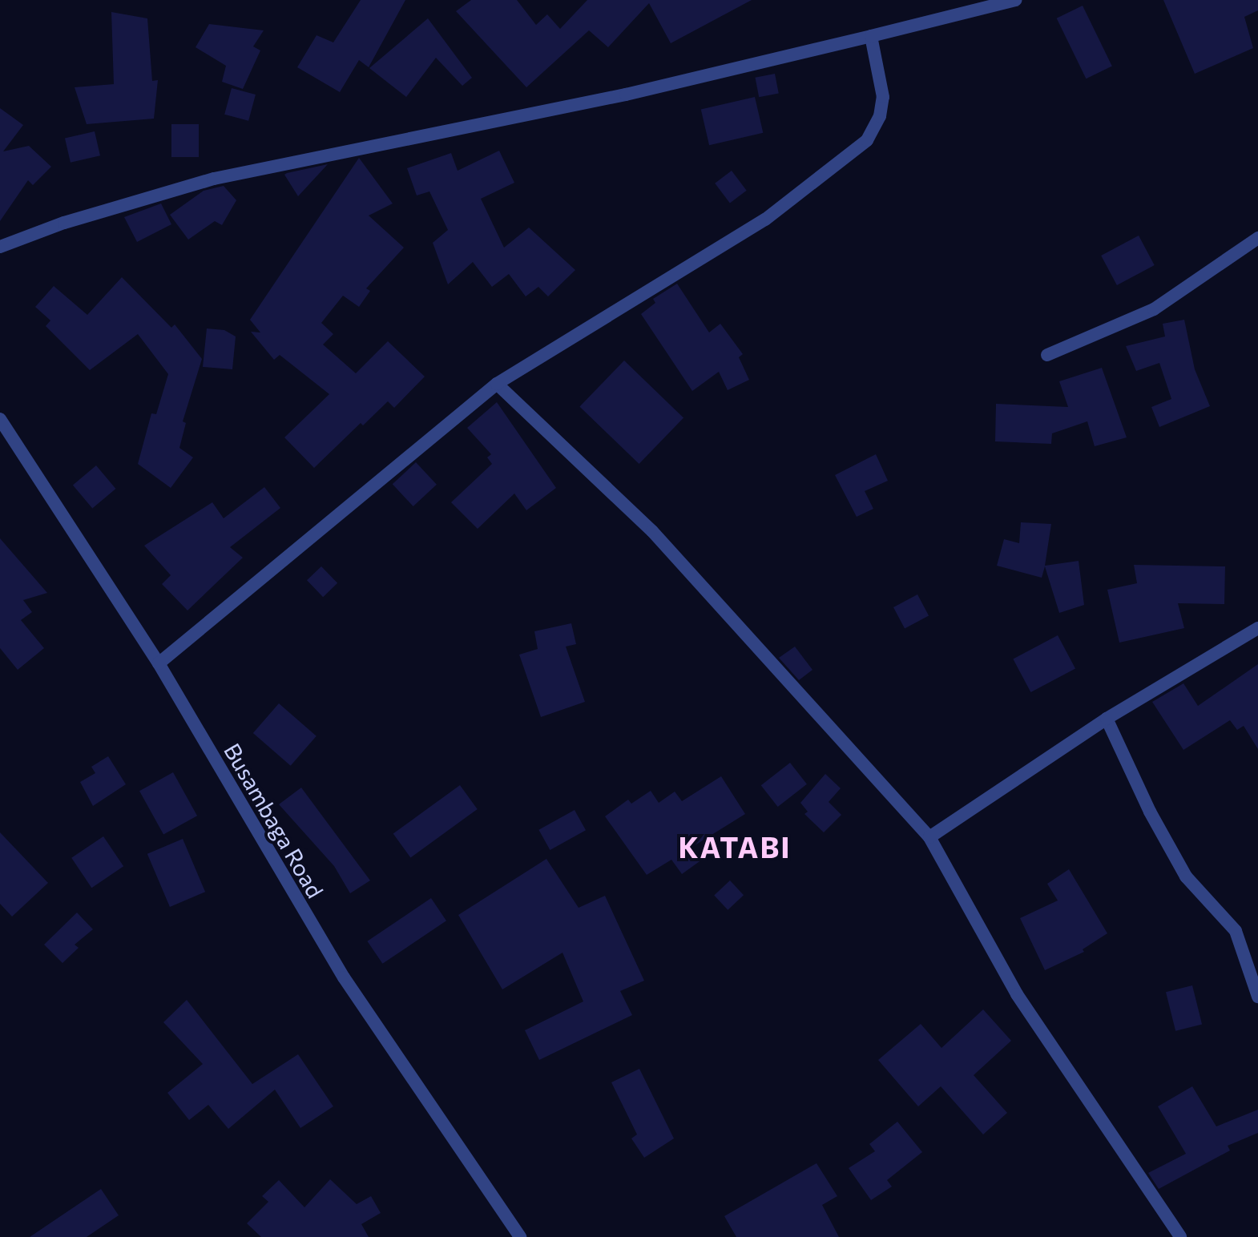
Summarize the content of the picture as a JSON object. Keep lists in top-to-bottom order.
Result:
{
  "streets": {
    "street": ["Busambaga Road"]
  },
  "districts": ["KATABI"]
}
